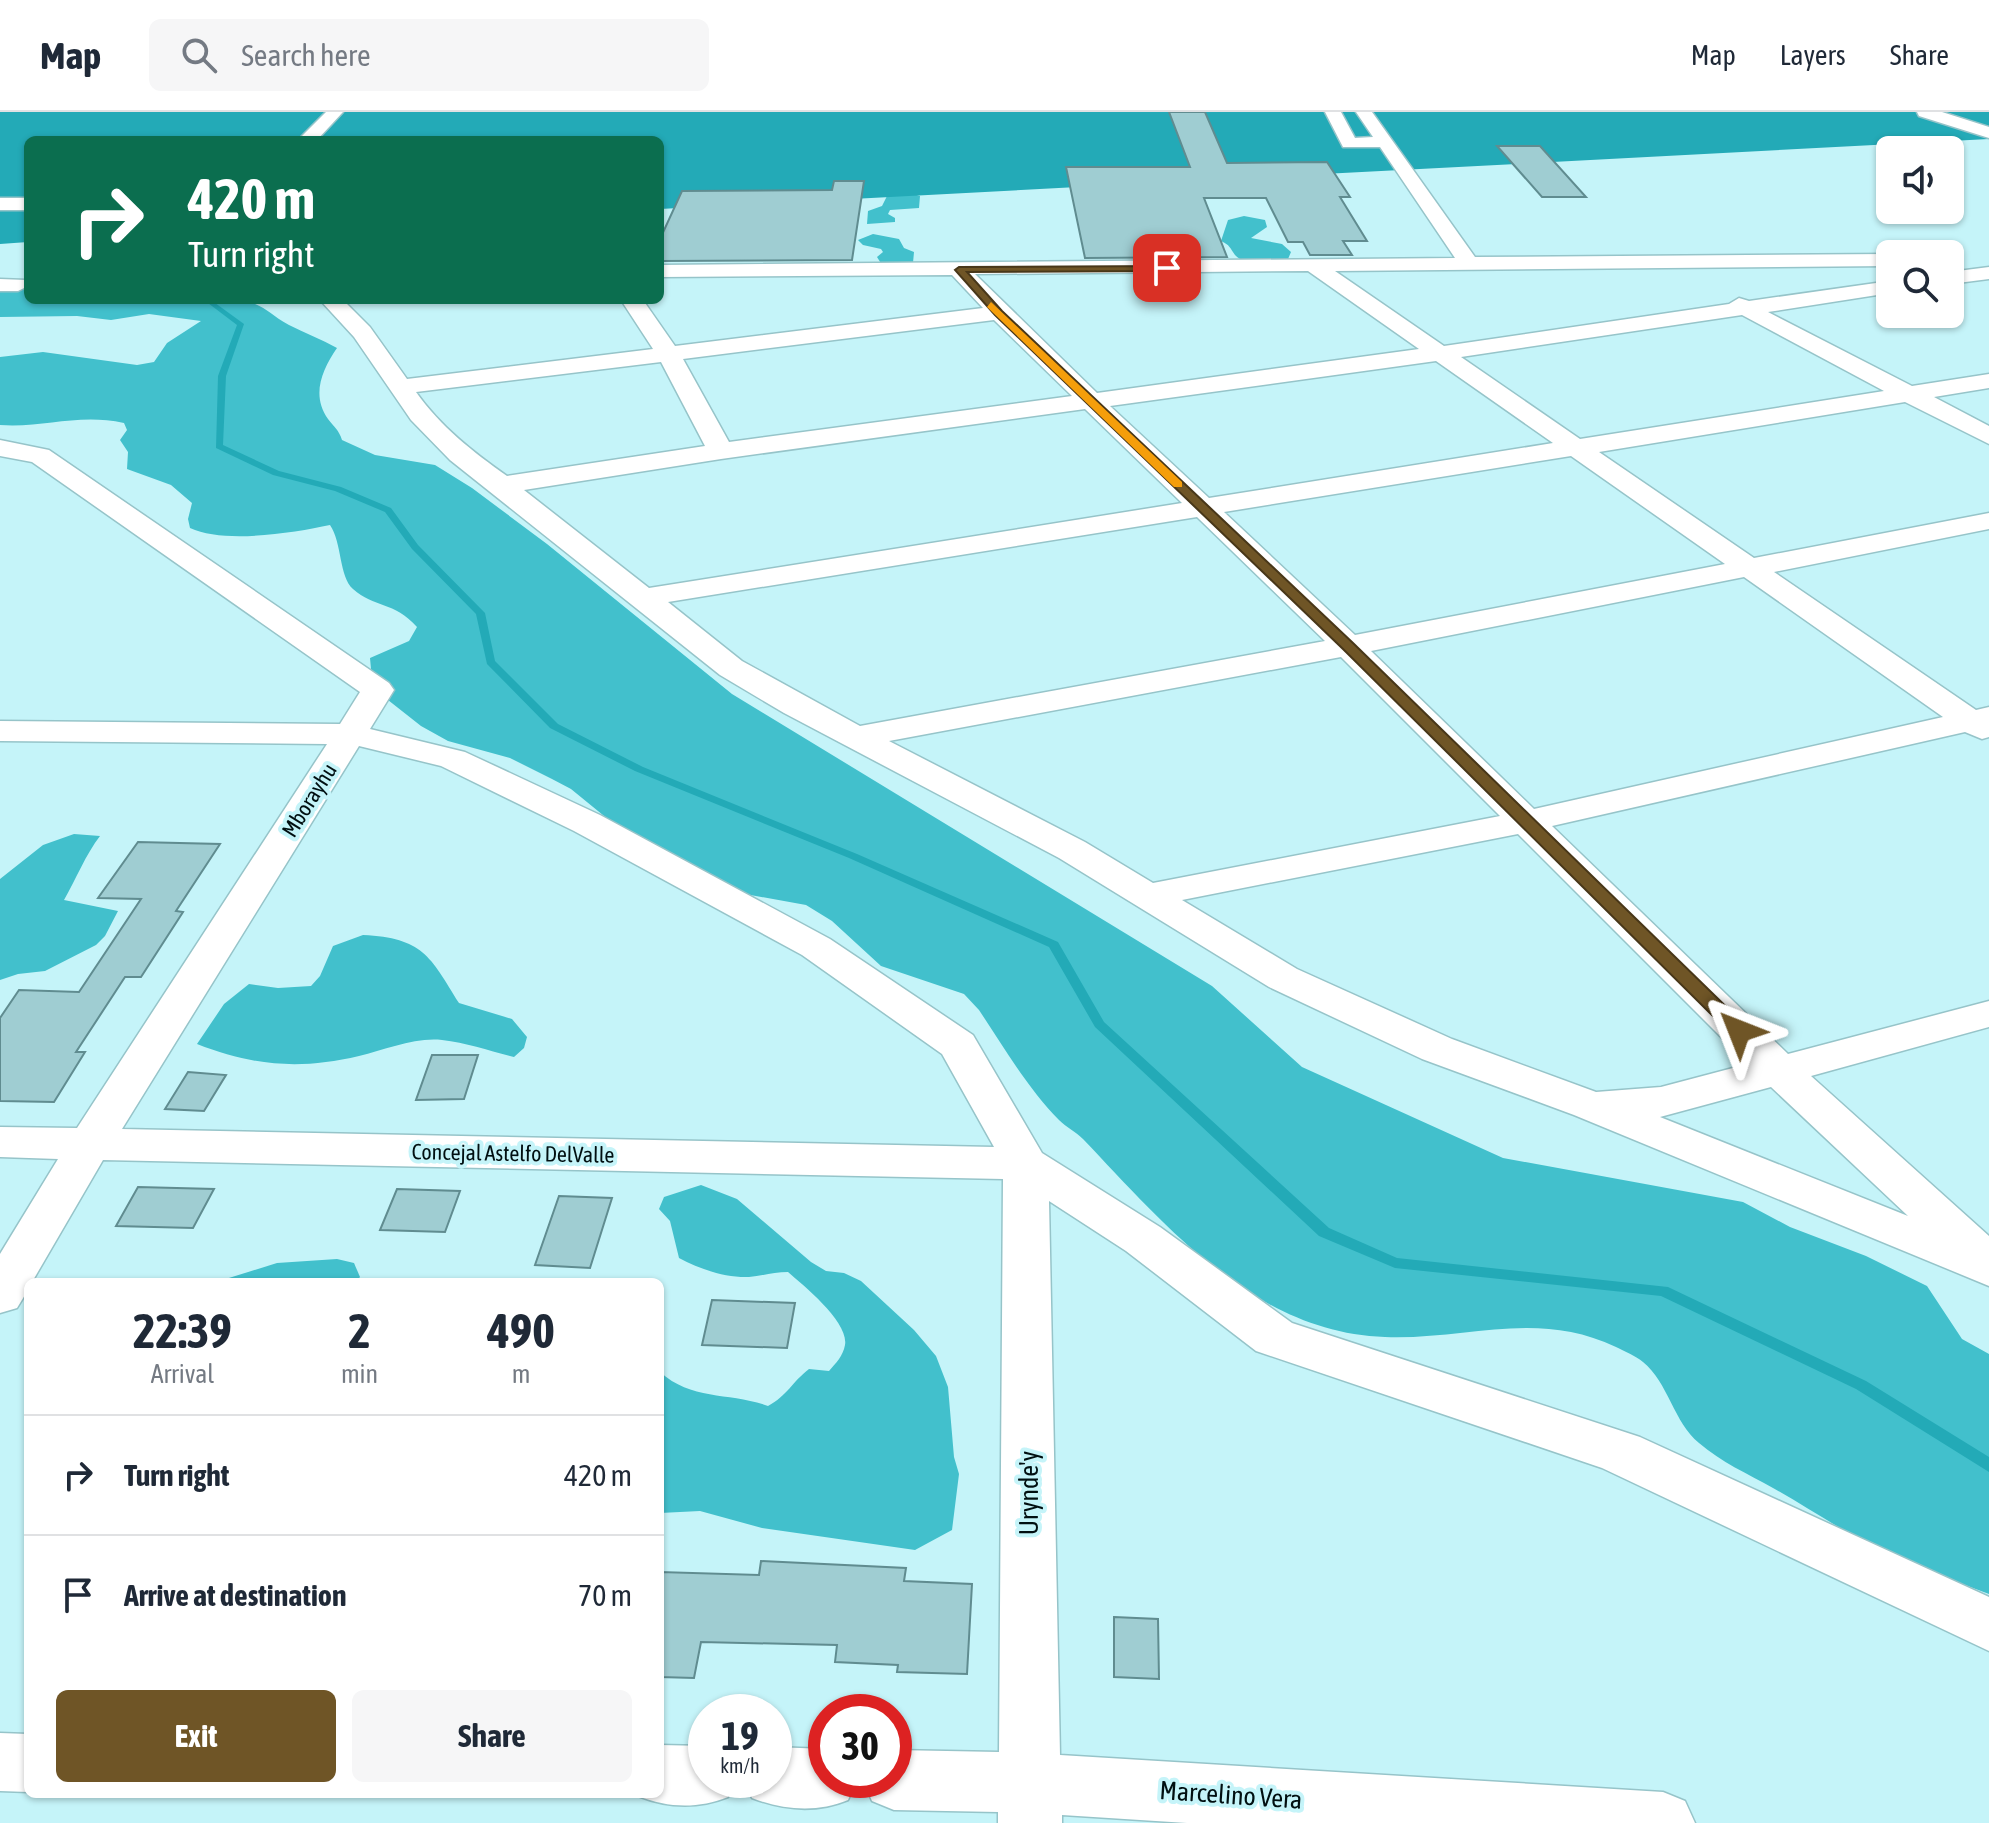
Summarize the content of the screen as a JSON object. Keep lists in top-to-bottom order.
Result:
{
  "streets": {
    "street": [
      "Mborayhu",
      "Concejal Astelfo DelValle",
      "Urynde'y",
      "Marcelino Vera"
    ]
  },
  "crossings": [
    ["Mborayhu", "Concejal Astelfo DelValle"],
    ["Concejal Astelfo DelValle", "Urynde'y"],
    ["Urynde'y", "Marcelino Vera"]
  ],
  "page": {
    "header": "Map",
    "search": "Search here",
    "nav": ["Map", "Layers", "Share"],
    "turn": ["420 m", "Turn right"],
    "eta": [
      "22:39",
      "Arrival",
      "2",
      "min",
      "490",
      "m"
    ],
    "list": [
      {
        "name": "Turn right",
        "value": "420 m"
      },
      {
        "name": "Arrive at destination",
        "value": "70 m"
      }
    ],
    "buttons": ["Exit", "Share"],
    "speed": "19 km/h",
    "limit": "30"
  }
}
